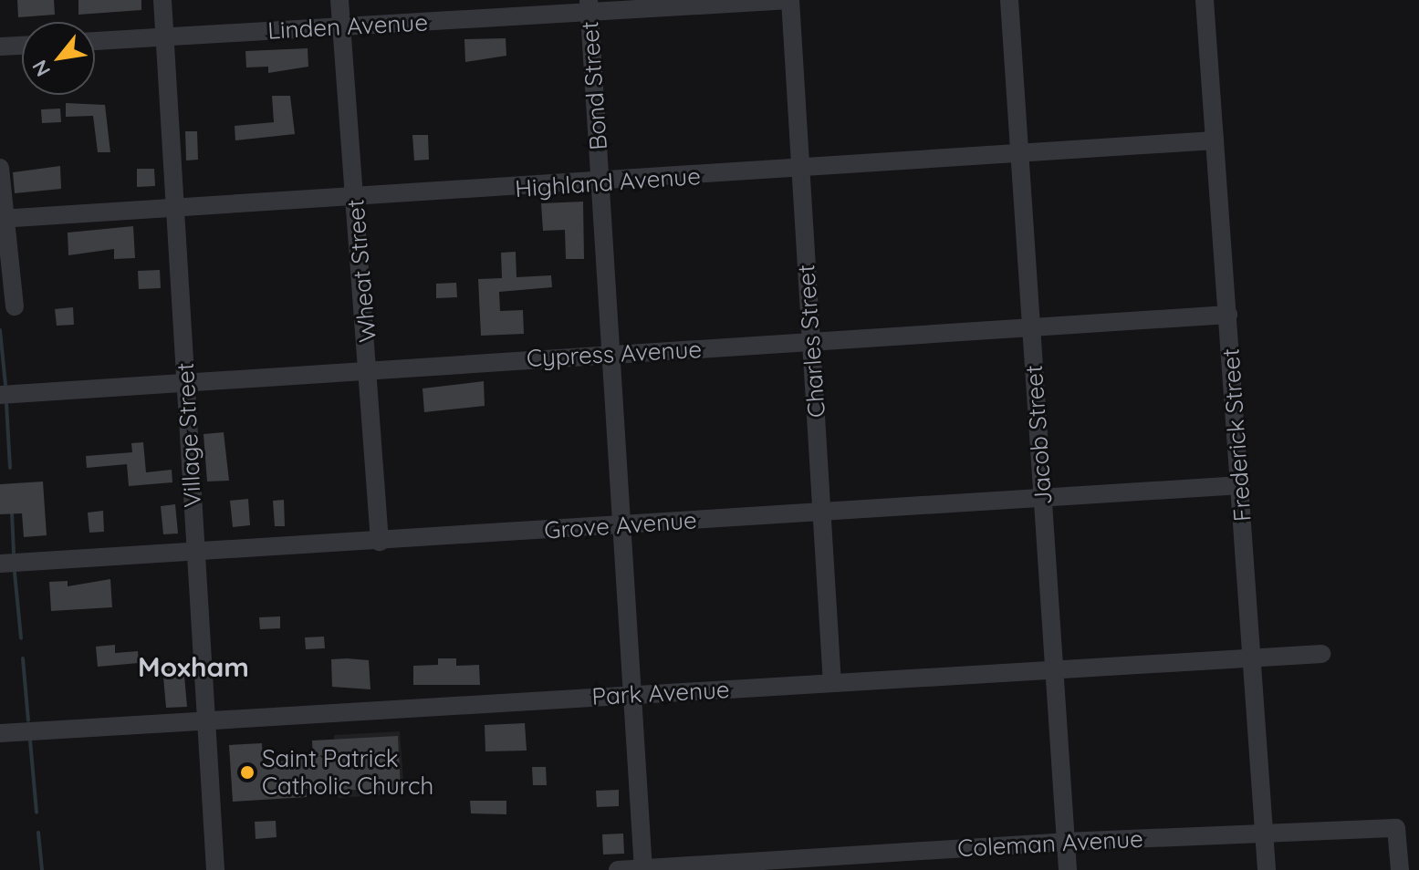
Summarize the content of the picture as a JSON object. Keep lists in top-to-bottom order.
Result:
{
  "streets": {
    "street": [
      "Linden Avenue",
      "Bond Street",
      "Highland Avenue",
      "Wheat Street",
      "Charles Street",
      "Cypress Avenue",
      "Village Street",
      "Jacob Street",
      "Frederick Street",
      "Grove Avenue",
      "Park Avenue",
      "Coleman Avenue"
    ]
  },
  "crossings": [
    ["Linden Avenue", "Bond Street"],
    ["Linden Avenue", "Wheat Street"],
    ["Linden Avenue", "Charles Street"],
    ["Linden Avenue", "Village Street"],
    ["Bond Street", "Highland Avenue"],
    ["Bond Street", "Cypress Avenue"],
    ["Bond Street", "Grove Avenue"],
    ["Bond Street", "Park Avenue"],
    ["Bond Street", "Coleman Avenue"],
    ["Highland Avenue", "Wheat Street"],
    ["Highland Avenue", "Charles Street"],
    ["Highland Avenue", "Village Street"],
    ["Highland Avenue", "Jacob Street"],
    ["Highland Avenue", "Frederick Street"],
    ["Wheat Street", "Cypress Avenue"],
    ["Wheat Street", "Grove Avenue"],
    ["Charles Street", "Cypress Avenue"],
    ["Charles Street", "Grove Avenue"],
    ["Charles Street", "Park Avenue"],
    ["Cypress Avenue", "Village Street"],
    ["Cypress Avenue", "Jacob Street"],
    ["Cypress Avenue", "Frederick Street"],
    ["Village Street", "Grove Avenue"],
    ["Village Street", "Park Avenue"],
    ["Jacob Street", "Grove Avenue"],
    ["Jacob Street", "Park Avenue"],
    ["Jacob Street", "Coleman Avenue"],
    ["Frederick Street", "Grove Avenue"],
    ["Frederick Street", "Park Avenue"],
    ["Frederick Street", "Coleman Avenue"]
  ],
  "districts": ["Moxham"],
  "places": ["Saint Patrick Catholic Church"],
  "north": "bottom left"
}
